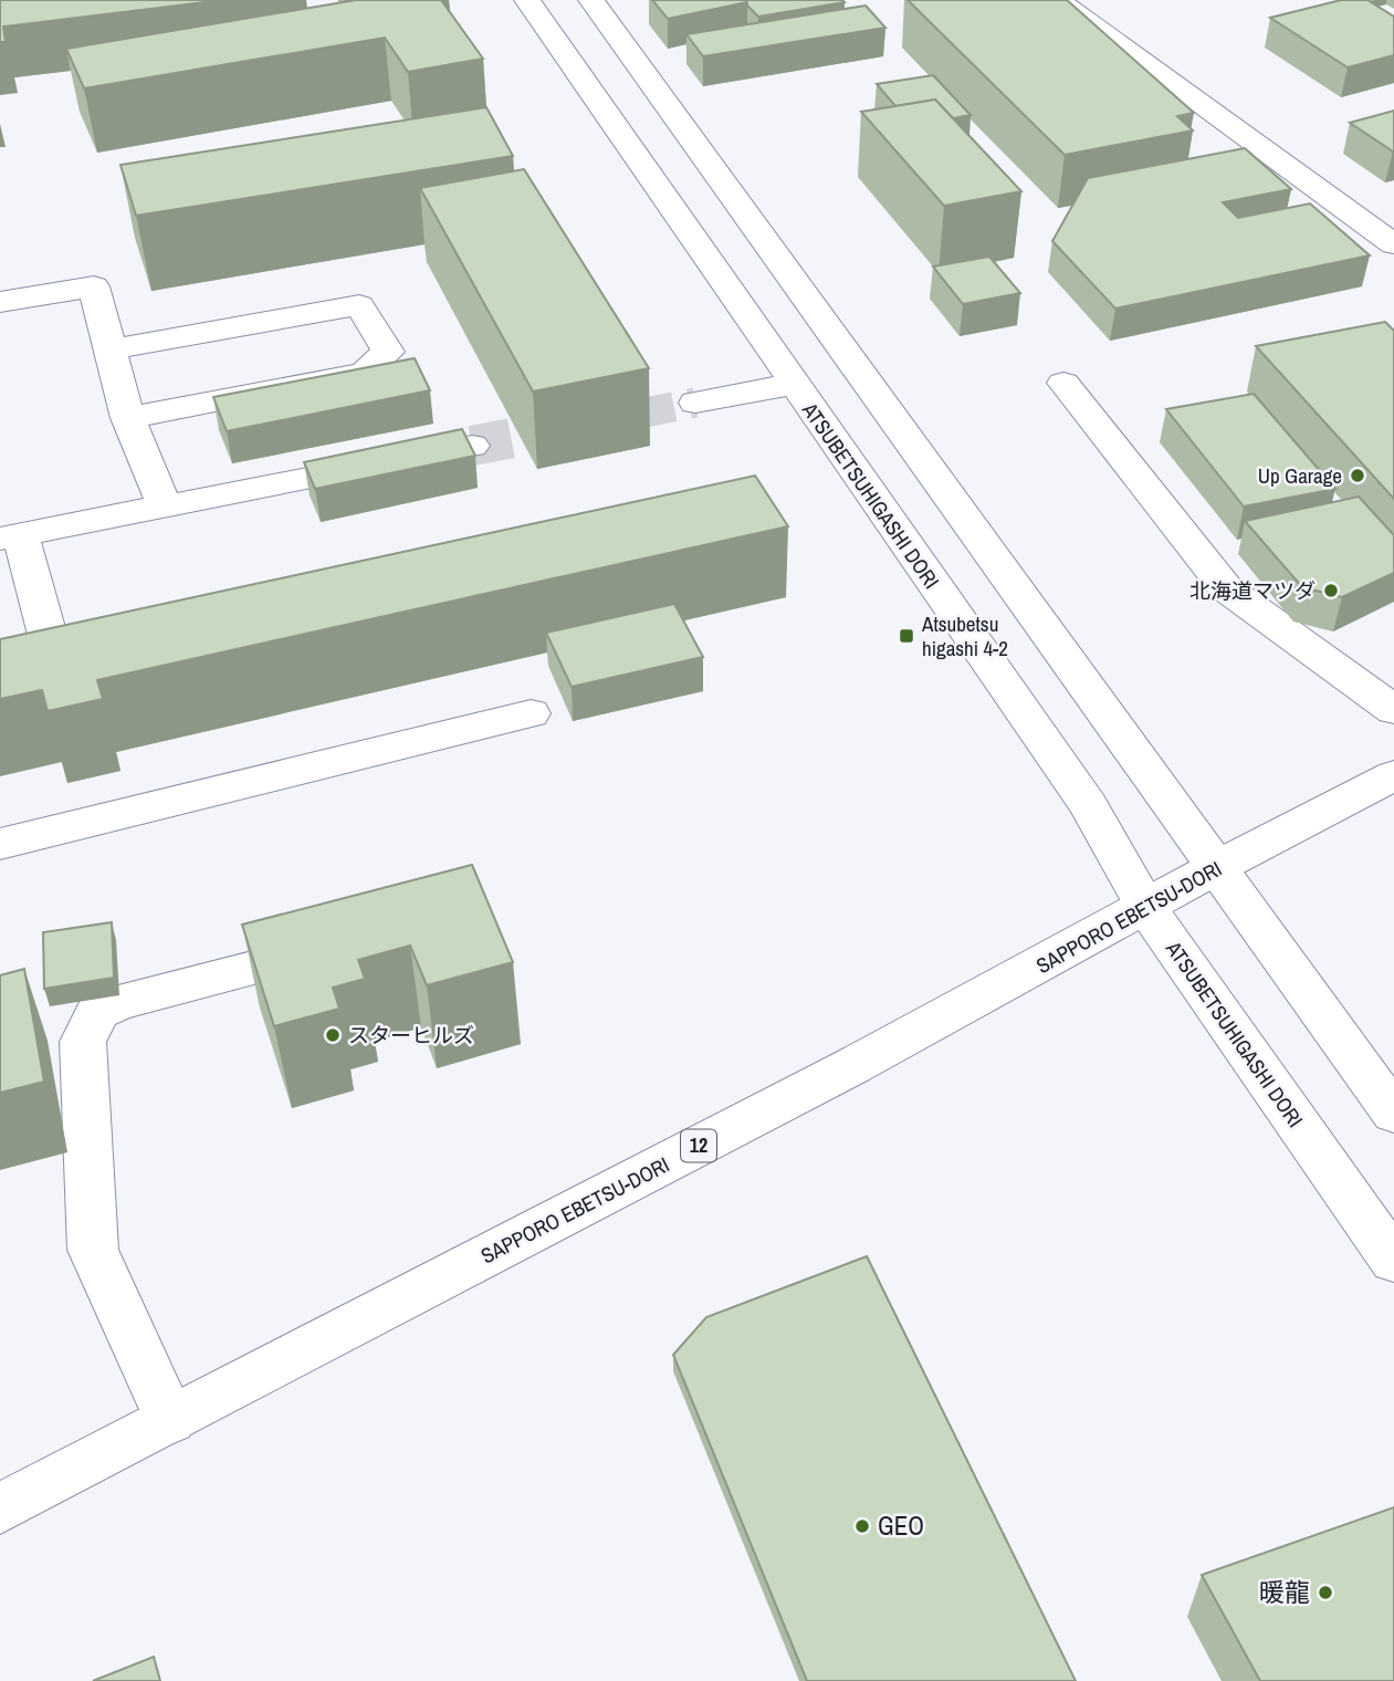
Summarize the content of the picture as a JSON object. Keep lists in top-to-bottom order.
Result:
{
  "streets": {
    "main road": ["ATSUBETSUHIGASHI DORI", "SAPPORO EBETSU-DORI", "12"]
  },
  "crossings": [
    ["ATSUBETSUHIGASHI DORI", "SAPPORO EBETSU-DORI"]
  ],
  "places": {
    "other": [
      "Up Garage",
      "北海道マツダ",
      "スターヒルズ",
      "GEO",
      "暖龍"
    ],
    "transit": ["Atsubetsu higashi 4-2"]
  }
}
